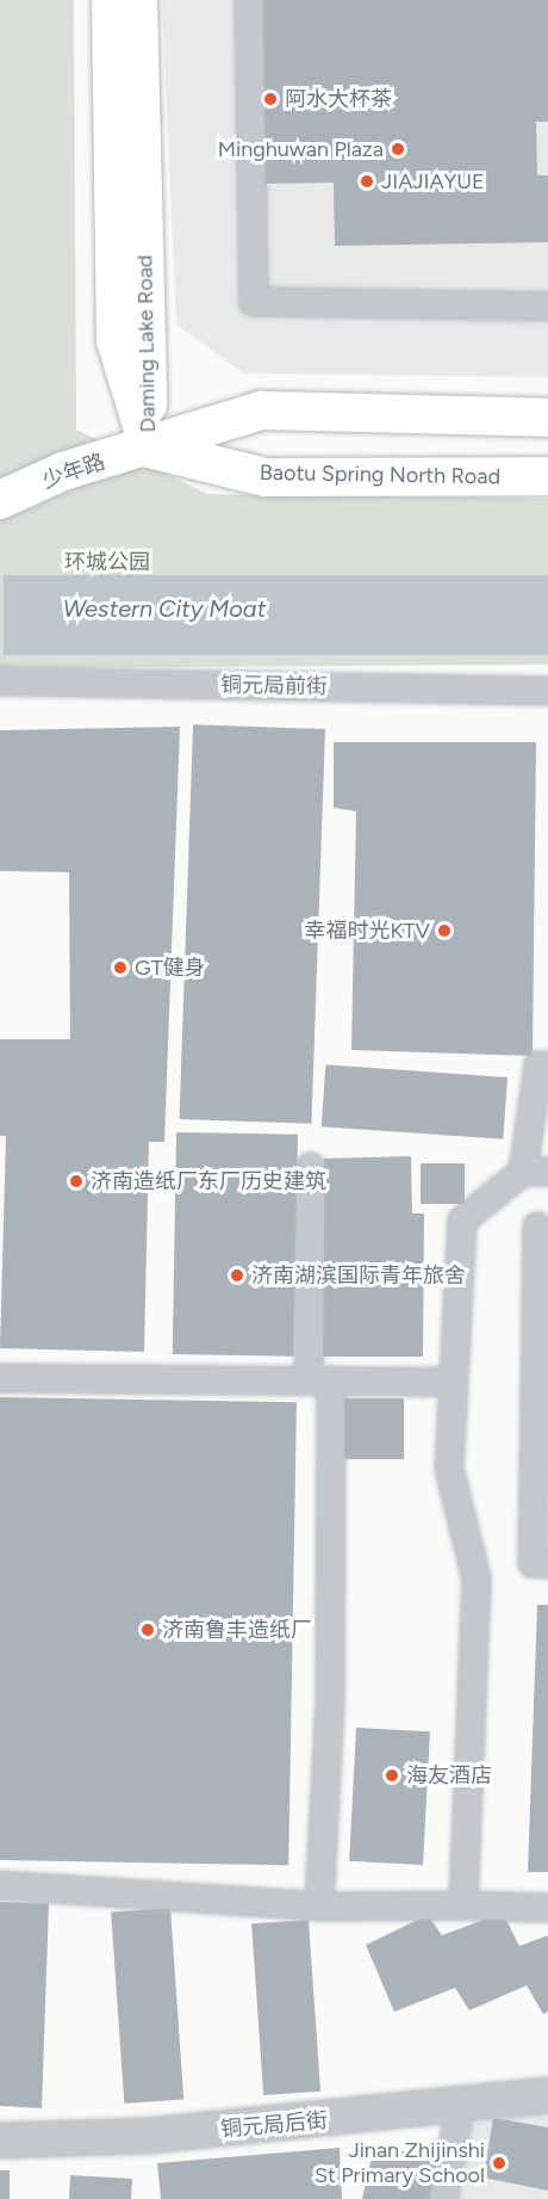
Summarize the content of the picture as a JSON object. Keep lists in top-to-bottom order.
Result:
{
  "streets": {
    "main road": ["Daming Lake Road", "少年路", "Baotu Spring North Road"],
    "street": ["铜元局前街", "铜元局后街"]
  },
  "crossings": [
    ["Daming Lake Road", "少年路"],
    ["Daming Lake Road", "Baotu Spring North Road"],
    ["少年路", "Baotu Spring North Road"]
  ],
  "water": ["Western City Moat"],
  "parks": ["环城公园"],
  "places": [
    "阿水大杯茶",
    "Minghuwan Plaza",
    "JIAJIAYUE",
    "幸福时光KTV",
    "GT健身",
    "济南造纸厂东厂历史建筑",
    "济南湖滨国际青年旅舍",
    "济南鲁丰造纸厂",
    "海友酒店",
    "Jinan Zhijinshi St Primary School"
  ]
}
